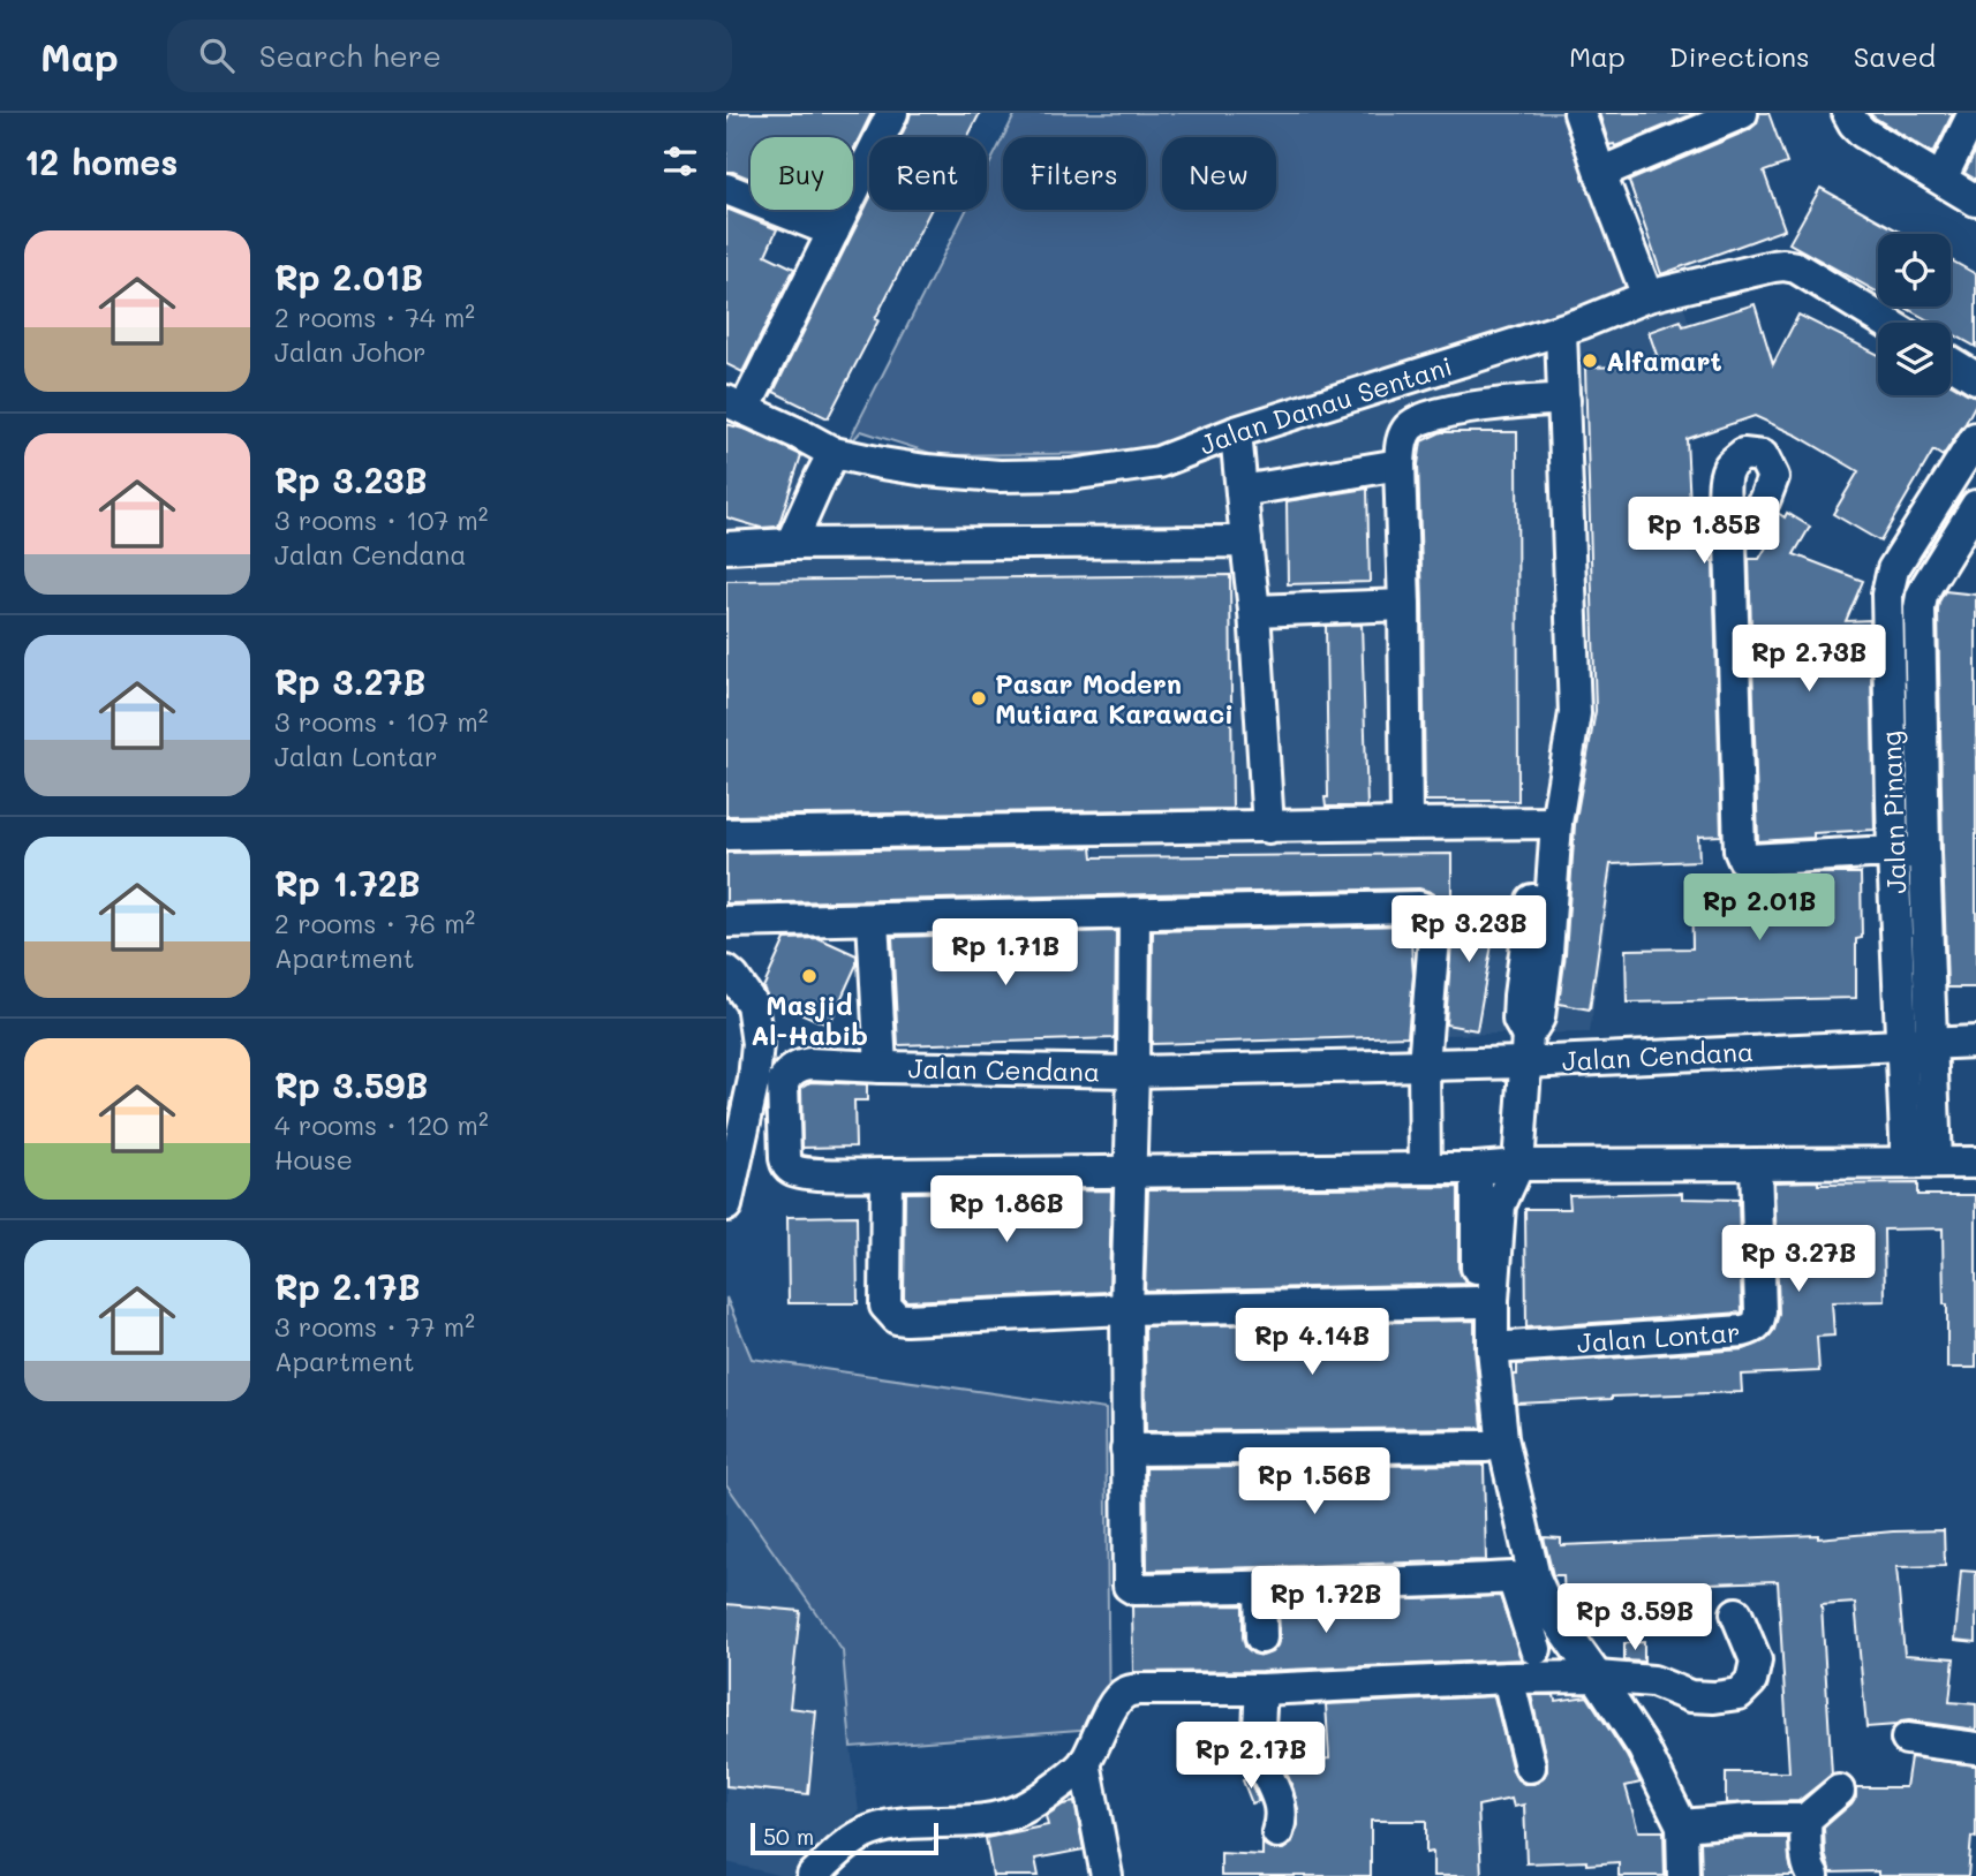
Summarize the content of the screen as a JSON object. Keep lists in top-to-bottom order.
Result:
{
  "streets": {
    "street": [
      "Jalan Danau Sentani",
      "Jalan Pinang",
      "Jalan Cendana",
      "Jalan Lontar"
    ]
  },
  "crossings": [
    ["Jalan Pinang", "Jalan Cendana"],
    ["Jalan Cendana", "Jalan Lontar"]
  ],
  "places": ["Alfamart", "Pasar Modern Mutiara Karawaci", "Masjid Al-Habib"],
  "scale_bar": "50 m",
  "page": {
    "header": "Map",
    "search": "Search here",
    "nav": ["Map", "Directions", "Saved"],
    "heading": "12 homes",
    "chip": [
      "Buy",
      "Rent",
      "Filters",
      "New"
    ],
    "list": [
      {
        "name": "Rp 2.01B",
        "note": "2 rooms · 74 m² · Jalan Johor"
      },
      {
        "name": "Rp 3.23B",
        "note": "3 rooms · 107 m² · Jalan Cendana"
      },
      {
        "name": "Rp 3.27B",
        "note": "3 rooms · 107 m² · Jalan Lontar"
      },
      {
        "name": "Rp 1.72B",
        "note": "2 rooms · 76 m² · Apartment"
      },
      {
        "name": "Rp 3.59B",
        "note": "4 rooms · 120 m² · House"
      },
      {
        "name": "Rp 2.17B",
        "note": "3 rooms · 77 m² · Apartment"
      }
    ],
    "price": [
      "Rp 1.85B",
      "Rp 2.73B",
      "Rp 2.01B",
      "Rp 3.23B",
      "Rp 1.71B",
      "Rp 1.86B",
      "Rp 3.27B",
      "Rp 4.14B",
      "Rp 1.56B",
      "Rp 1.72B",
      "Rp 3.59B",
      "Rp 2.17B"
    ],
    "scale": "50 m"
  }
}
